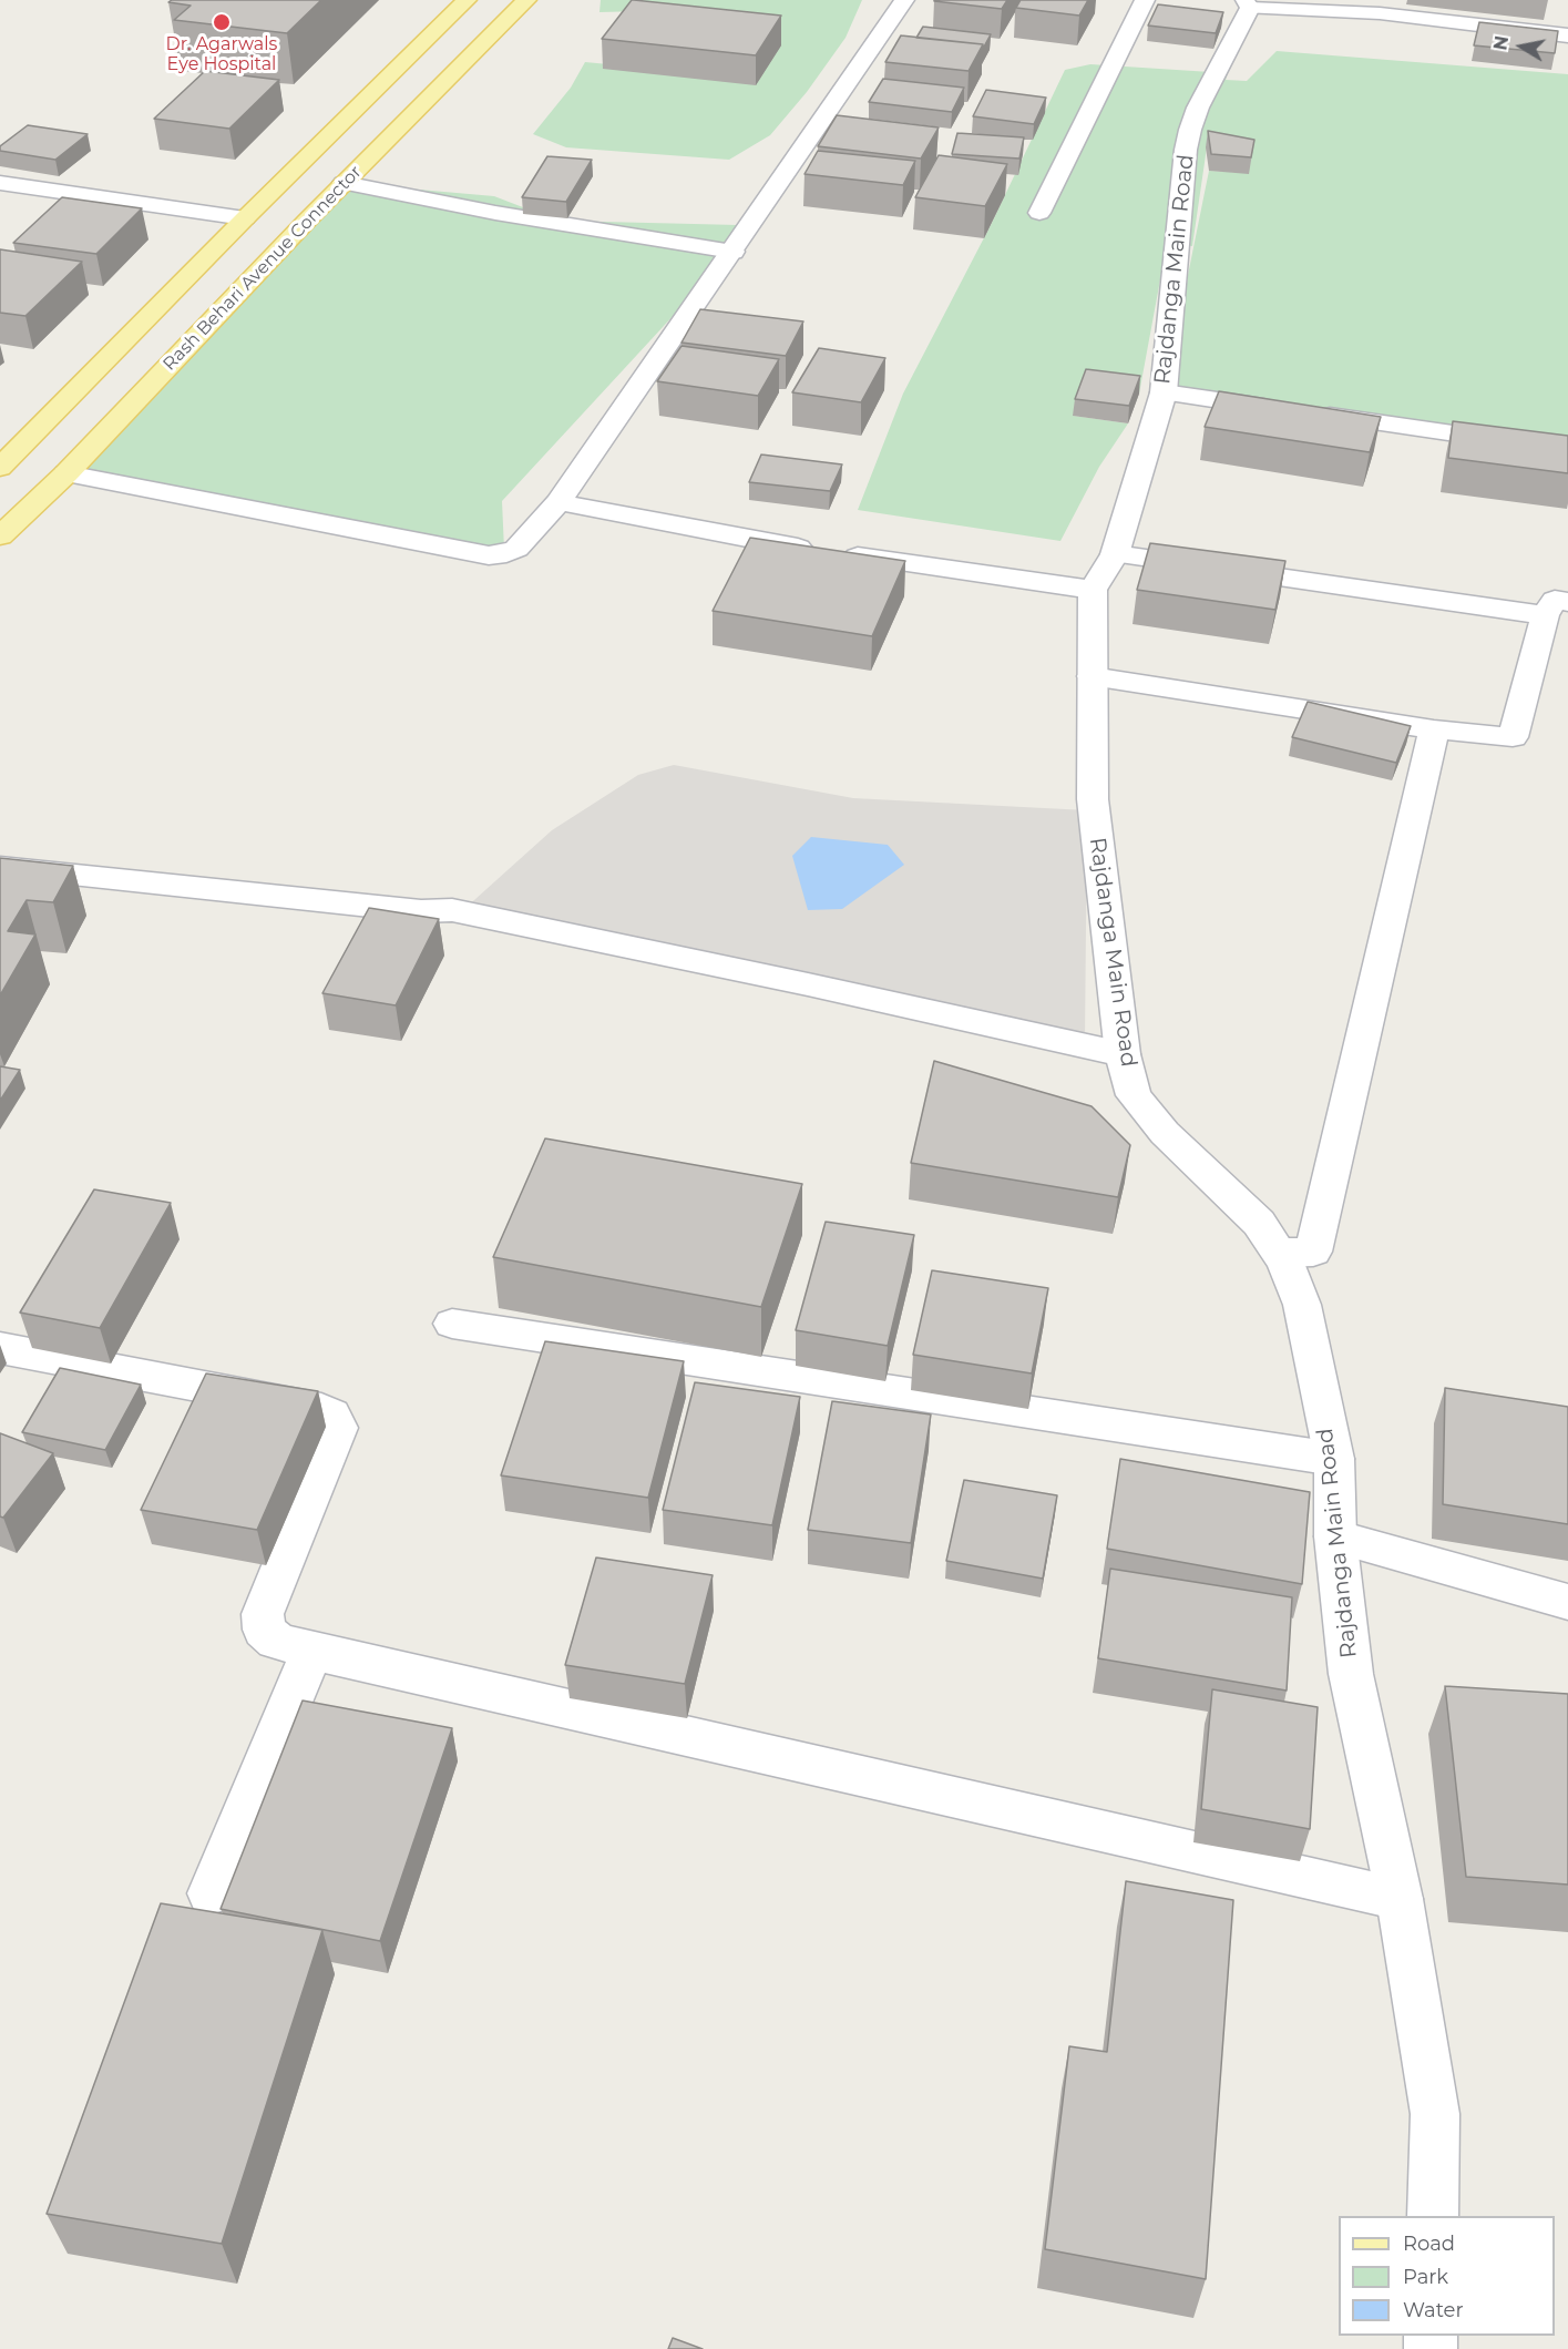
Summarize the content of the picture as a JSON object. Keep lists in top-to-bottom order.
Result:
{
  "streets": {
    "main road": ["Rash Behari Avenue Connector"],
    "street": ["Rajdanga Main Road"]
  },
  "places": ["Dr. Agarwals Eye Hospital"],
  "legend": ["Road", "Park", "Water"],
  "north": "left"
}
